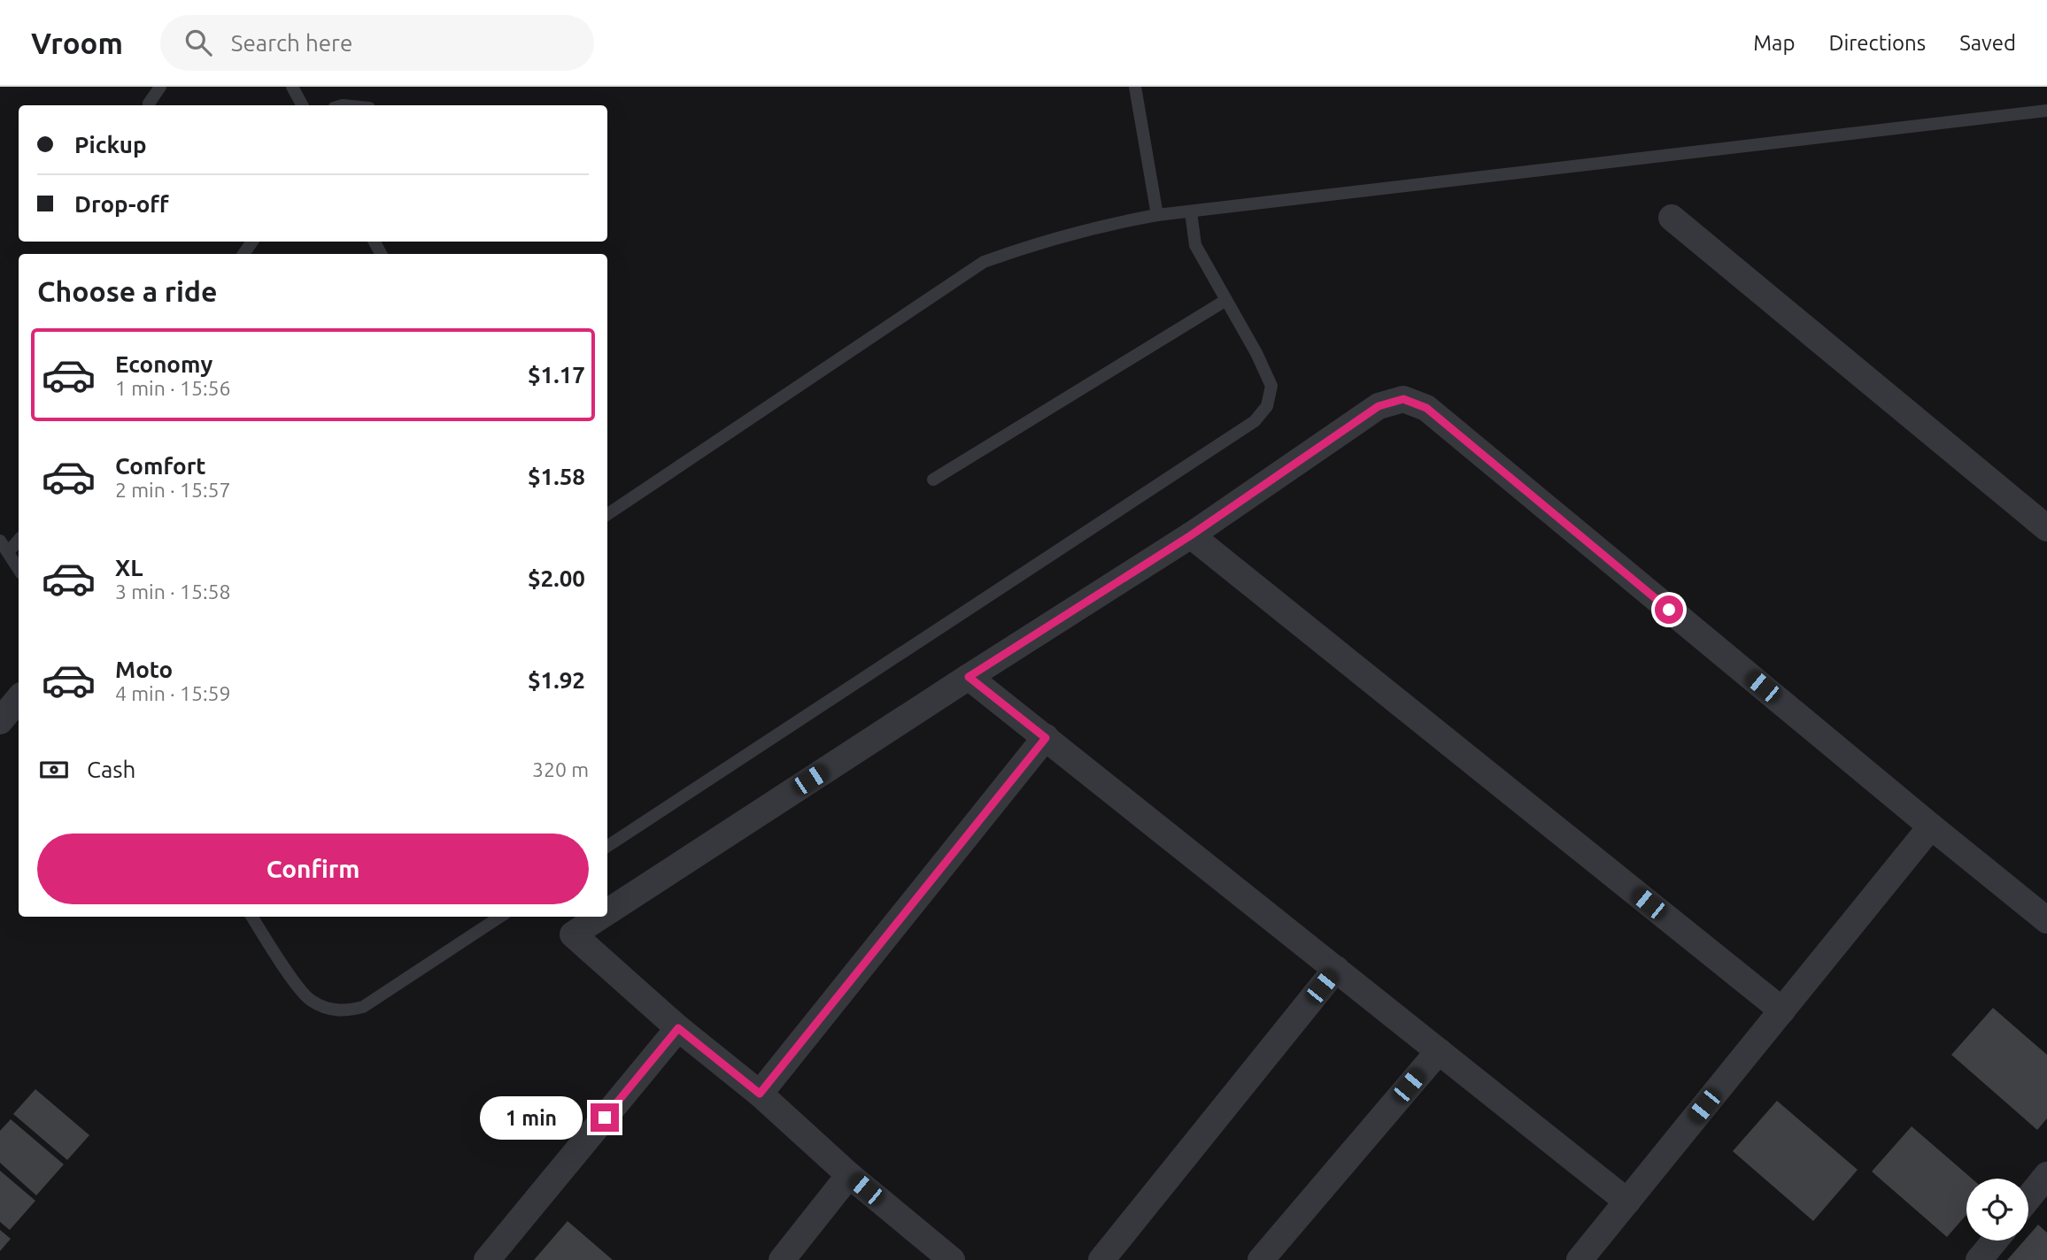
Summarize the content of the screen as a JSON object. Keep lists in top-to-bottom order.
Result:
{
  "page": {
    "header": "Vroom",
    "search": "Search here",
    "nav": ["Map", "Directions", "Saved"],
    "banner": ["Pickup", "Drop-off"],
    "heading": "Choose a ride",
    "list": [
      {
        "name": "Economy",
        "note": "1 min · 15:56",
        "value": "$1.17"
      },
      {
        "name": "Comfort",
        "note": "2 min · 15:57",
        "value": "$1.58"
      },
      {
        "name": "XL",
        "note": "3 min · 15:58",
        "value": "$2.00"
      },
      {
        "name": "Moto",
        "note": "4 min · 15:59",
        "value": "$1.92"
      }
    ],
    "pay": ["Cash", "320 m"],
    "buttons": "Confirm",
    "bubble": "1 min"
  }
}
